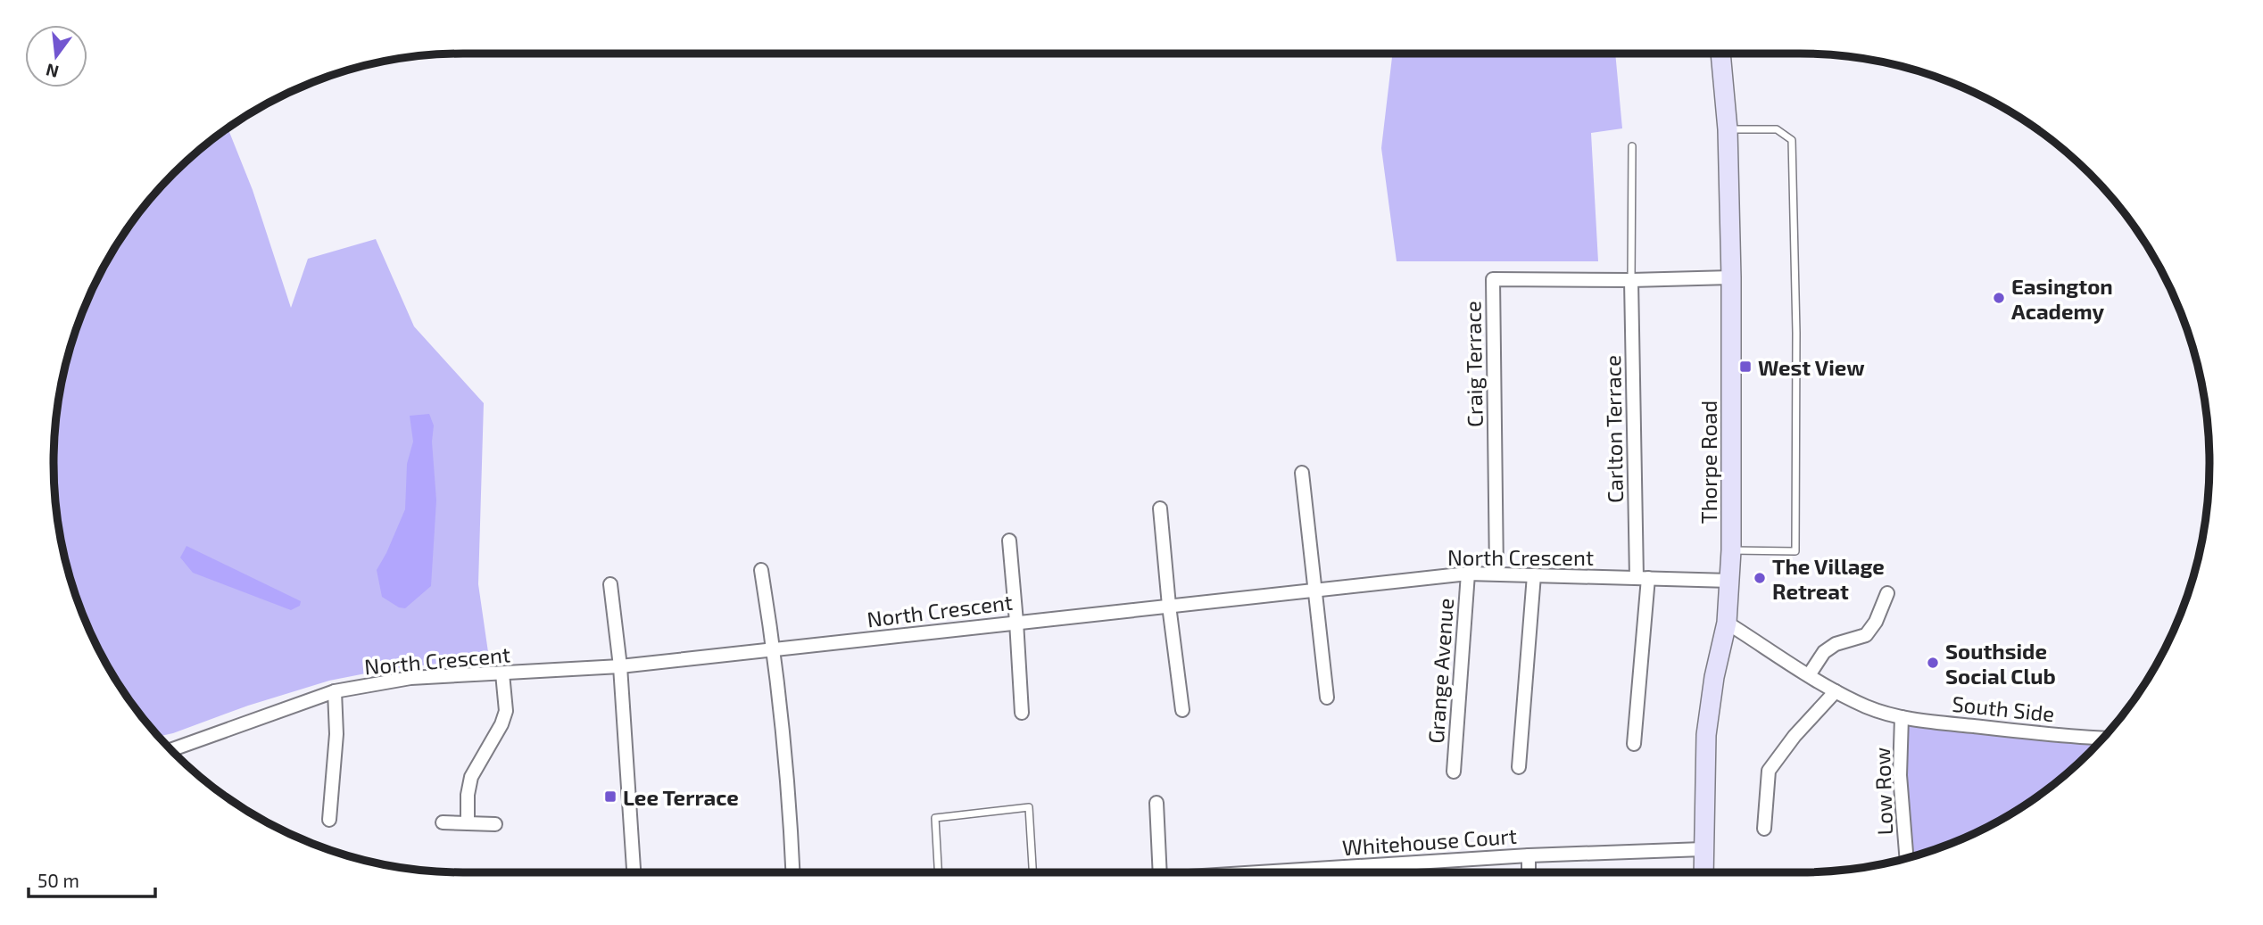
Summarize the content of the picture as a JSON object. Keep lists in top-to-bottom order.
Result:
{
  "streets": {
    "main road": ["Thorpe Road"],
    "street": [
      "Craig Terrace",
      "Carlton Terrace",
      "North Crescent",
      "Grange Avenue",
      "South Side",
      "Low Row",
      "Whitehouse Court"
    ]
  },
  "crossings": [
    ["Craig Terrace", "Carlton Terrace"],
    ["Craig Terrace", "Thorpe Road"],
    ["Craig Terrace", "North Crescent"],
    ["Carlton Terrace", "North Crescent"],
    ["Thorpe Road", "North Crescent"],
    ["Thorpe Road", "South Side"],
    ["Thorpe Road", "Whitehouse Court"],
    ["North Crescent", "Grange Avenue"],
    ["South Side", "Low Row"]
  ],
  "places": {
    "other": ["Easington Academy", "The Village Retreat", "Southside Social Club"],
    "transit": ["West View", "Lee Terrace"]
  },
  "scale_bar": "50 m",
  "north": "bottom"
}
